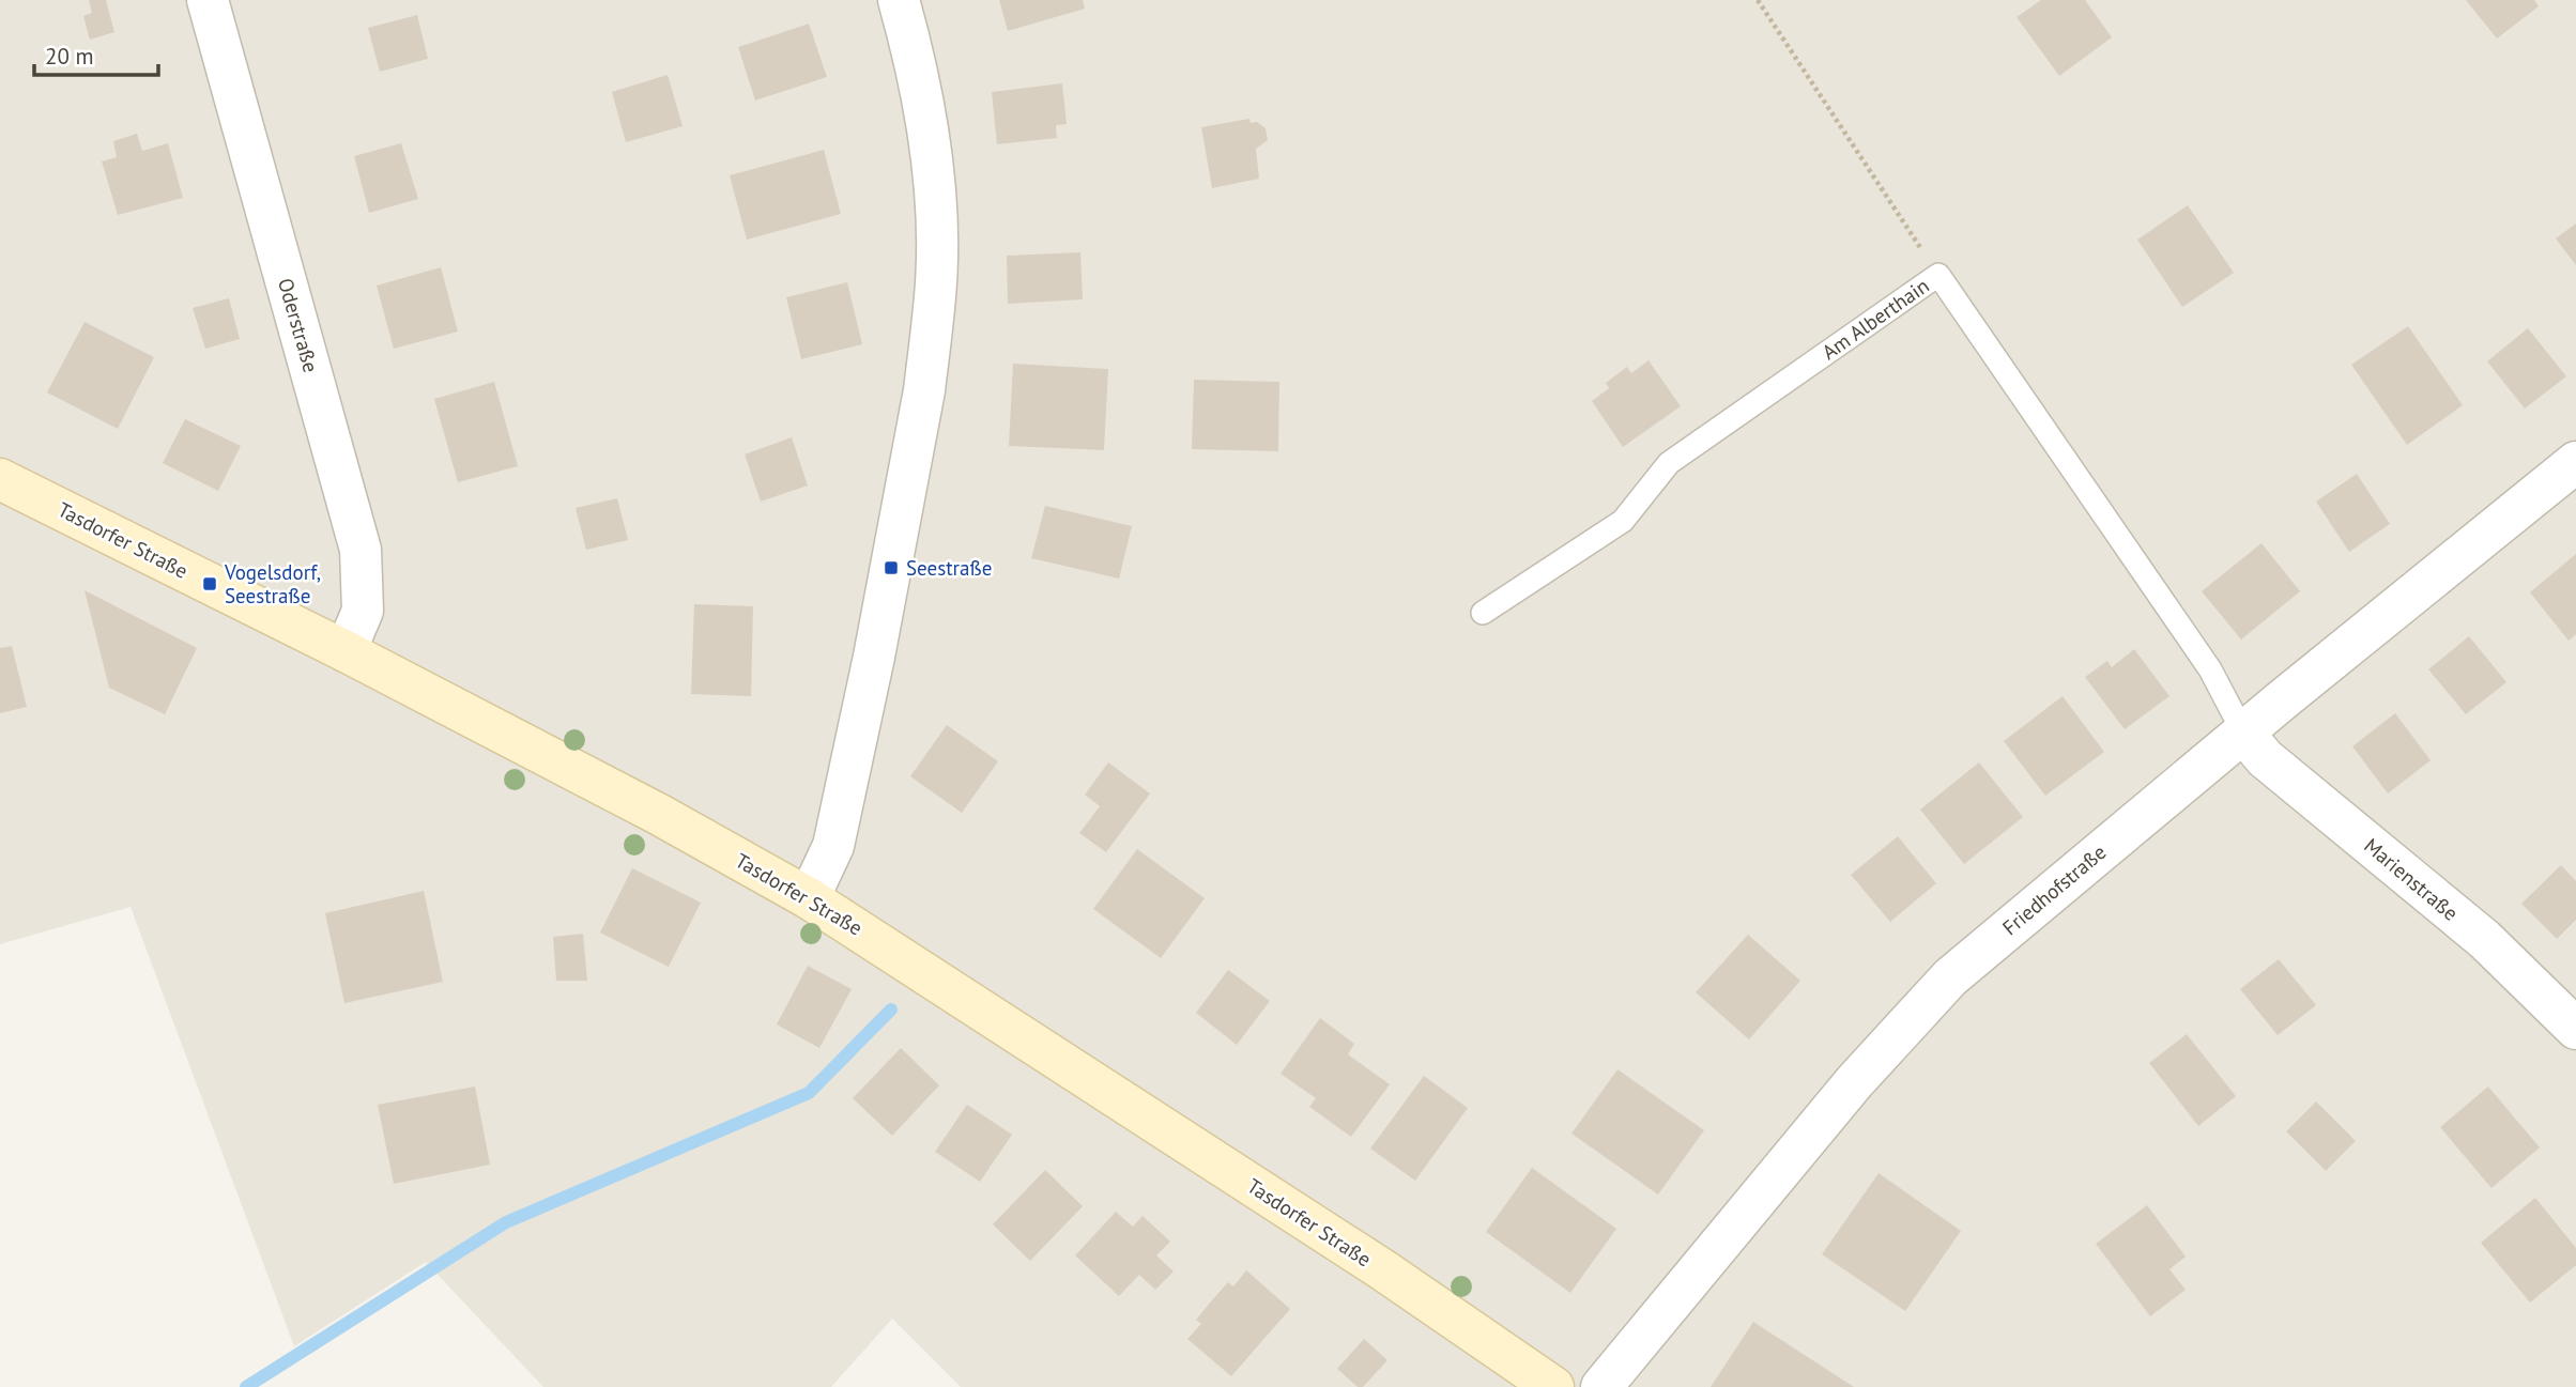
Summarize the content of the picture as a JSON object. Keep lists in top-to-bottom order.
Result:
{
  "streets": {
    "main road": ["Tasdorfer Straße"],
    "street": ["Oderstraße", "Marienstraße", "Friedhofstraße"],
    "lane": ["Am Alberthain"]
  },
  "crossings": [
    ["Am Alberthain", "Marienstraße"],
    ["Am Alberthain", "Friedhofstraße"],
    ["Oderstraße", "Tasdorfer Straße"],
    ["Marienstraße", "Friedhofstraße"]
  ],
  "places": {
    "transit": ["Seestraße", "Vogelsdorf, Seestraße"]
  },
  "scale_bar": "20 m"
}
